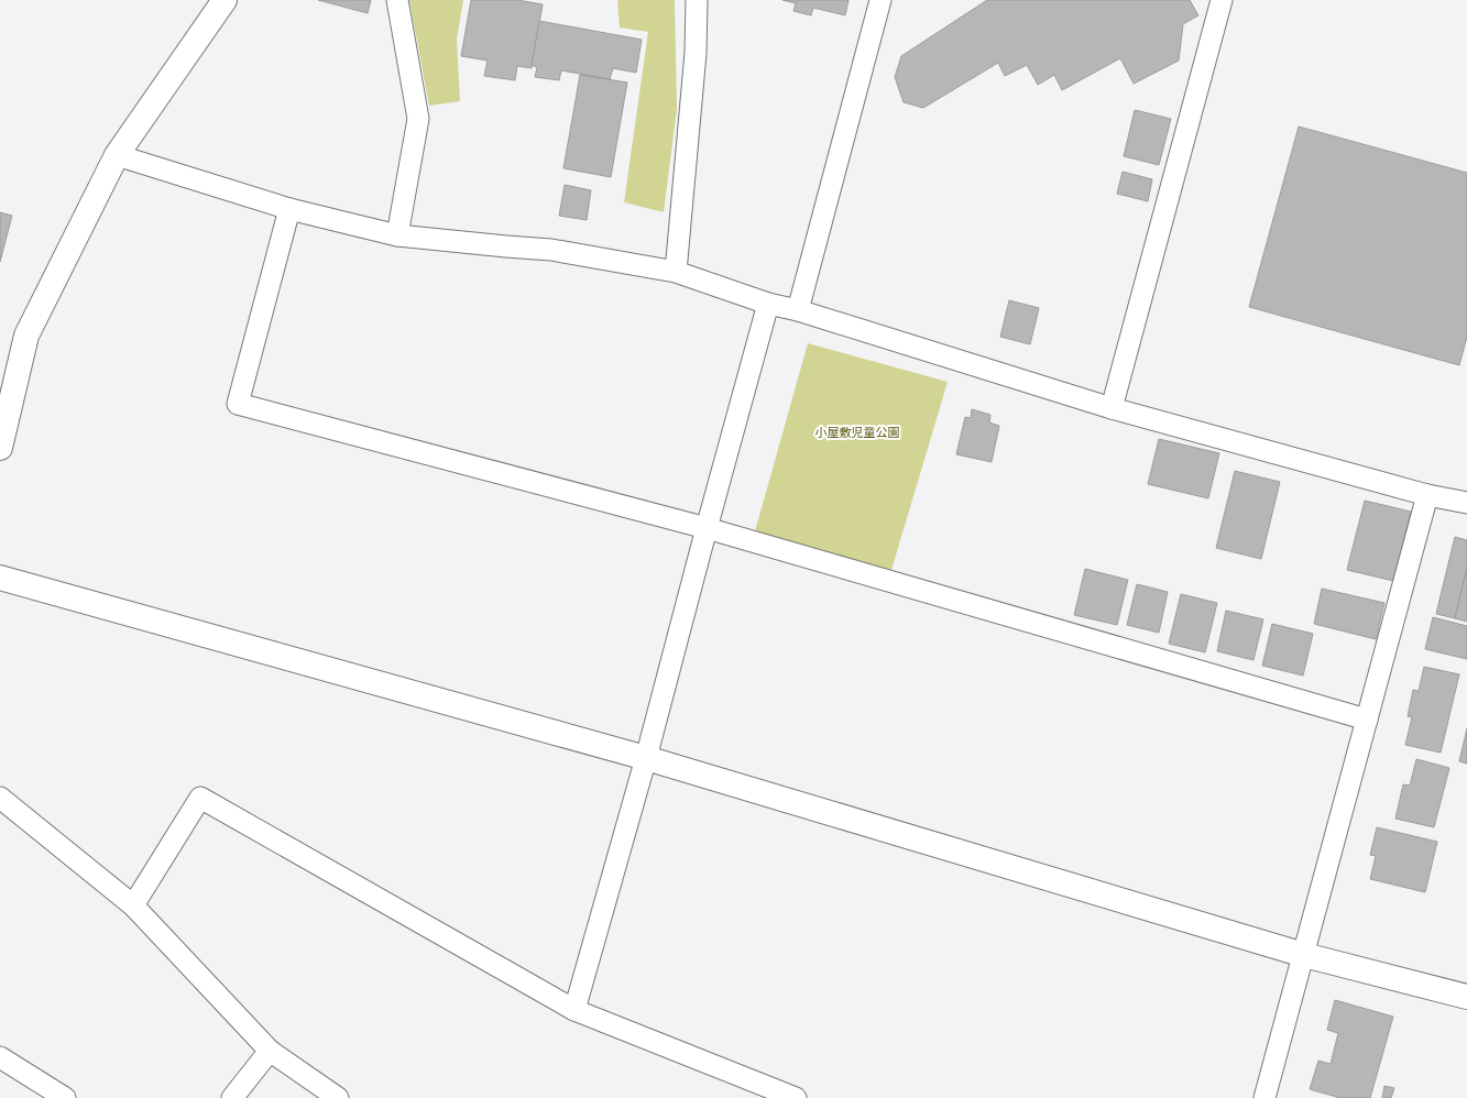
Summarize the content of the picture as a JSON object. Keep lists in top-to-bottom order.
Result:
{
  "parks": ["小屋敷児童公園"]
}
